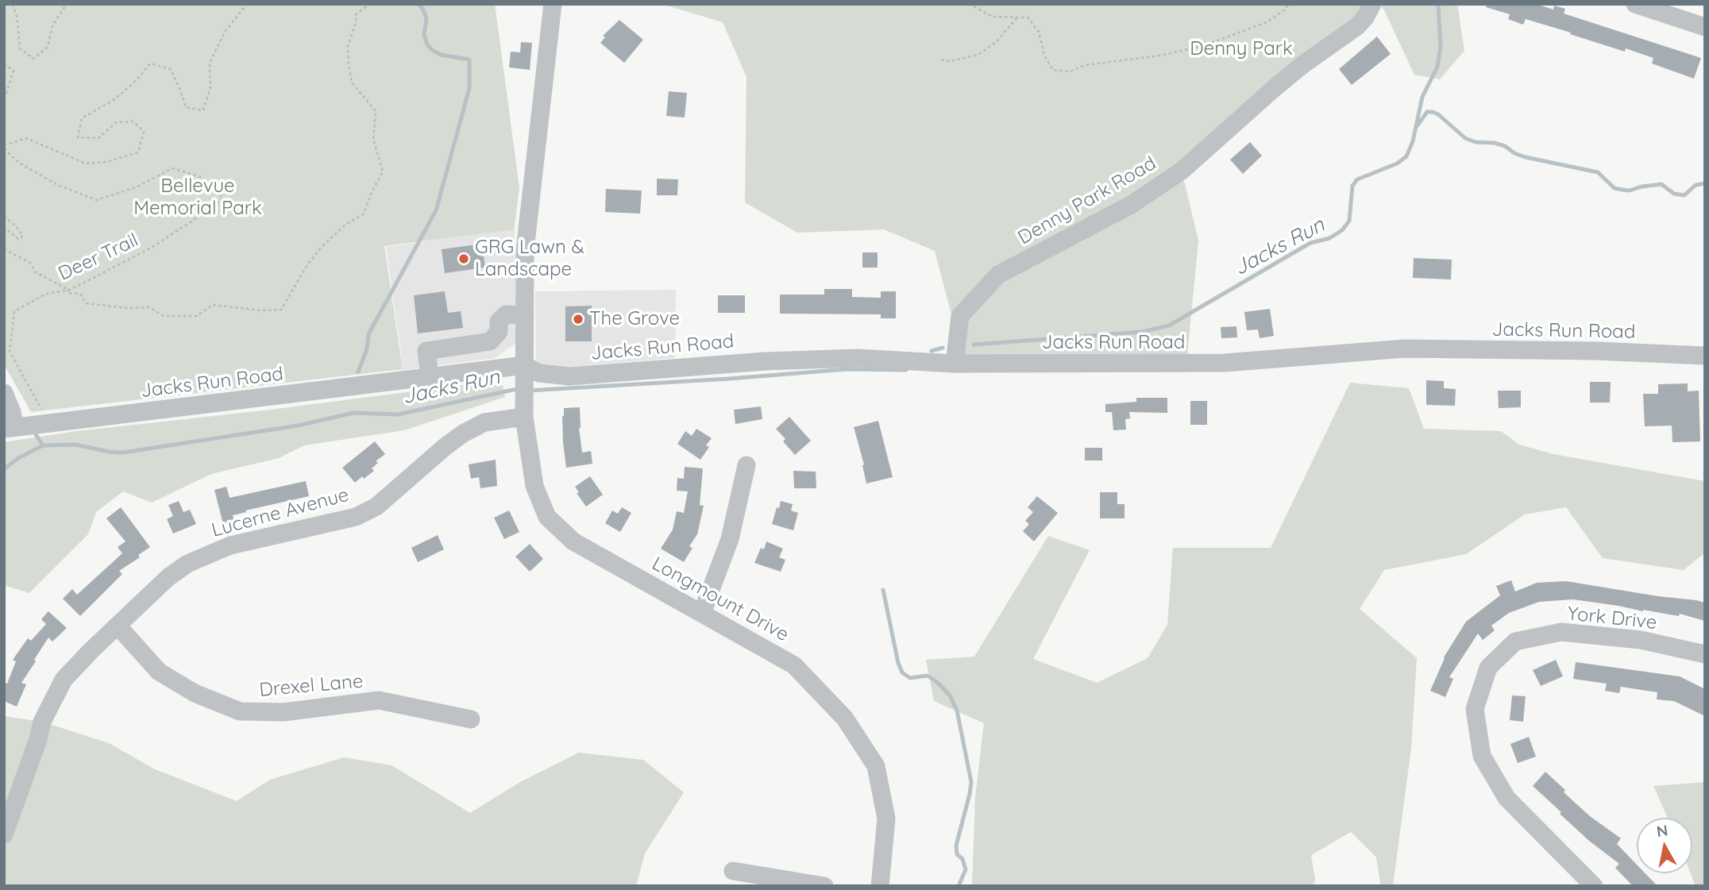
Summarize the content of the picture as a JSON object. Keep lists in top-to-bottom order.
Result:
{
  "streets": {
    "street": [
      "Denny Park Road",
      "Jacks Run Road",
      "Lucerne Avenue",
      "Longmount Drive",
      "York Drive",
      "Drexel Lane"
    ],
    "path": ["Deer Trail"]
  },
  "crossings": [
    ["Denny Park Road", "Jacks Run Road"],
    ["Deer Trail", "Jacks Run Road"],
    ["Jacks Run Road", "Longmount Drive"],
    ["Lucerne Avenue", "Longmount Drive"],
    ["Lucerne Avenue", "Drexel Lane"]
  ],
  "water": ["Jacks Run"],
  "parks": ["Denny Park", "Bellevue Memorial Park"],
  "places": ["GRG Lawn & Landscape", "The Grove"],
  "north": "top"
}
